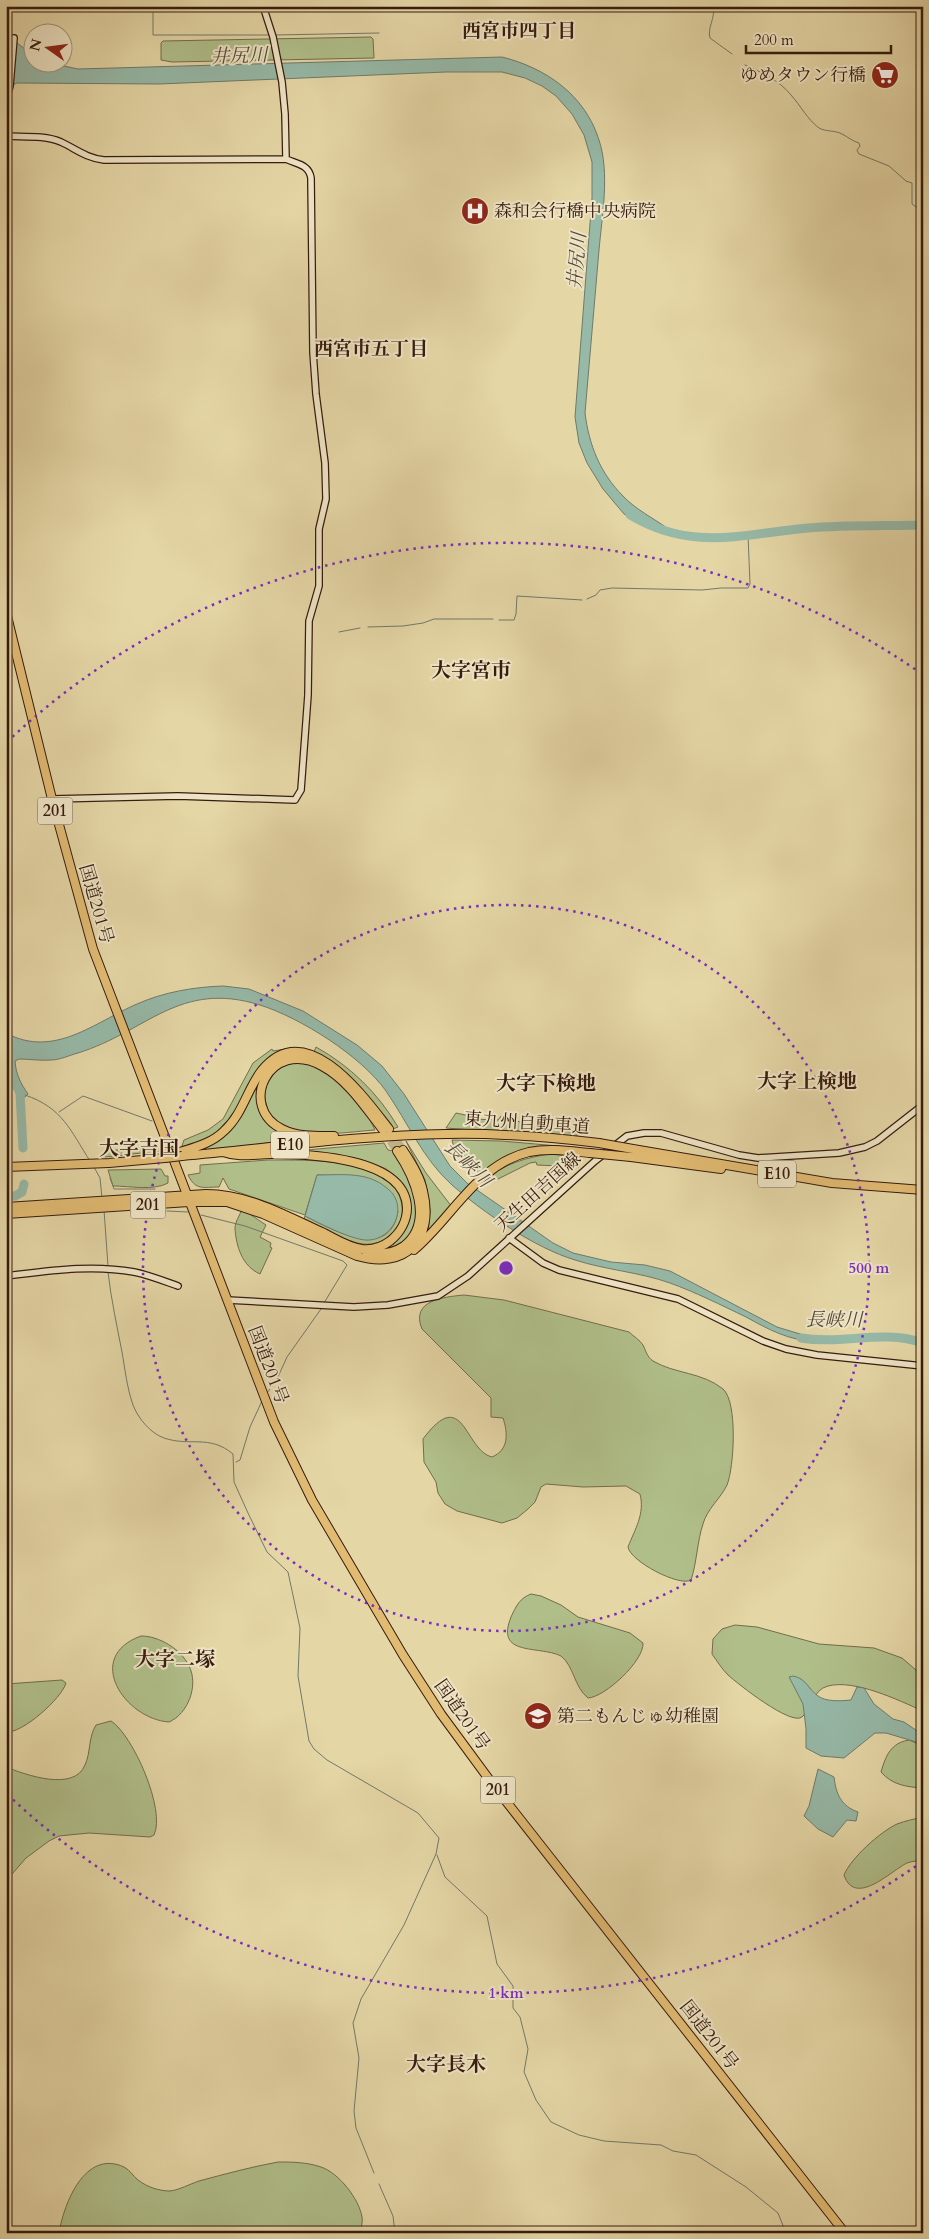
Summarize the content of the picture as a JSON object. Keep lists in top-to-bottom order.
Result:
{
  "streets": {
    "highway": [
      "201",
      "国道201号",
      "東九州自動車道",
      "E10"
    ],
    "street": ["天生田吉国線"]
  },
  "crossings": [
    ["201", "国道201号"],
    ["国道201号", "天生田吉国線"]
  ],
  "districts": [
    "西宮市四丁目",
    "西宮市五丁目",
    "大字宮市",
    "大字上検地",
    "大字下検地",
    "大字吉国",
    "大字二塚",
    "大字長木"
  ],
  "water": ["井尻川", "長峡川"],
  "places": {
    "supermarket": ["ゆめタウン行橋"],
    "hospital": ["森和会行橋中央病院"],
    "school or university": ["第二もんじゅ幼稚園"]
  },
  "scale_bar": "200 m",
  "north": "left",
  "rings": ["500 m", "1 km"]
}
